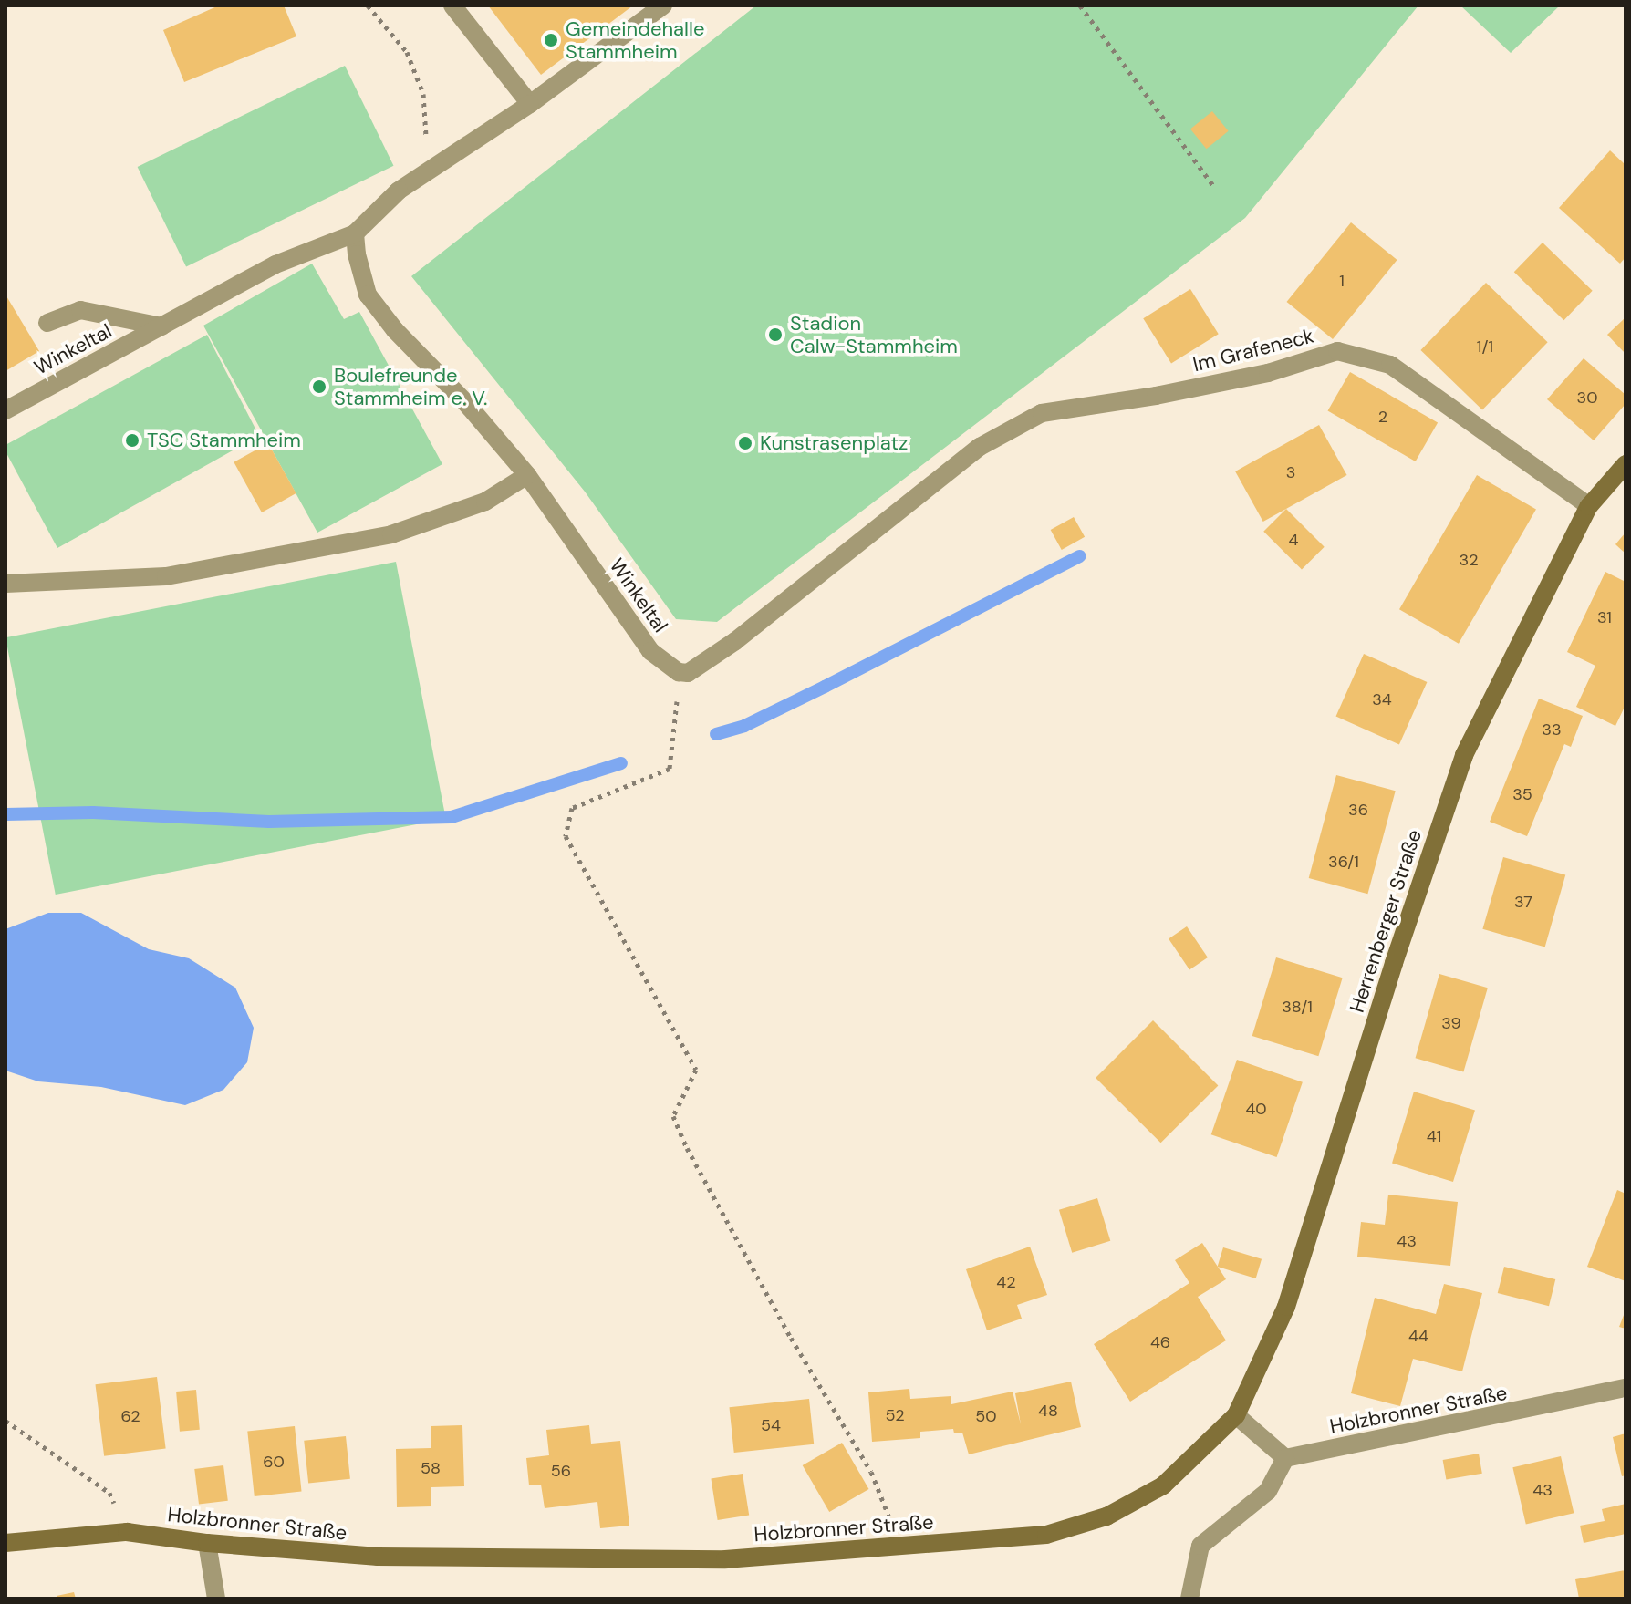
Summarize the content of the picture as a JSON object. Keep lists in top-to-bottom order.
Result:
{
  "streets": {
    "street": [
      "Winkeltal",
      "Im Grafeneck",
      "Herrenberger Straße",
      "Holzbronner Straße"
    ]
  },
  "crossings": [
    ["Winkeltal", "Im Grafeneck"],
    ["Im Grafeneck", "Herrenberger Straße"],
    ["Herrenberger Straße", "Holzbronner Straße"]
  ],
  "places": [
    "Gemeindehalle Stammheim",
    "Stadion Calw-Stammheim",
    "Boulefreunde Stammheim e. V.",
    "TSC Stammheim",
    "Kunstrasenplatz"
  ],
  "house_numbers": [
    "1",
    "1/1",
    "30",
    "2",
    "3",
    "4",
    "32",
    "31",
    "34",
    "33",
    "35",
    "36",
    "36/1",
    "37",
    "38/1",
    "39",
    "40",
    "41",
    "43",
    "42",
    "44",
    "46",
    "48",
    "52",
    "62",
    "50",
    "54",
    "60",
    "58",
    "56",
    "43"
  ]
}
